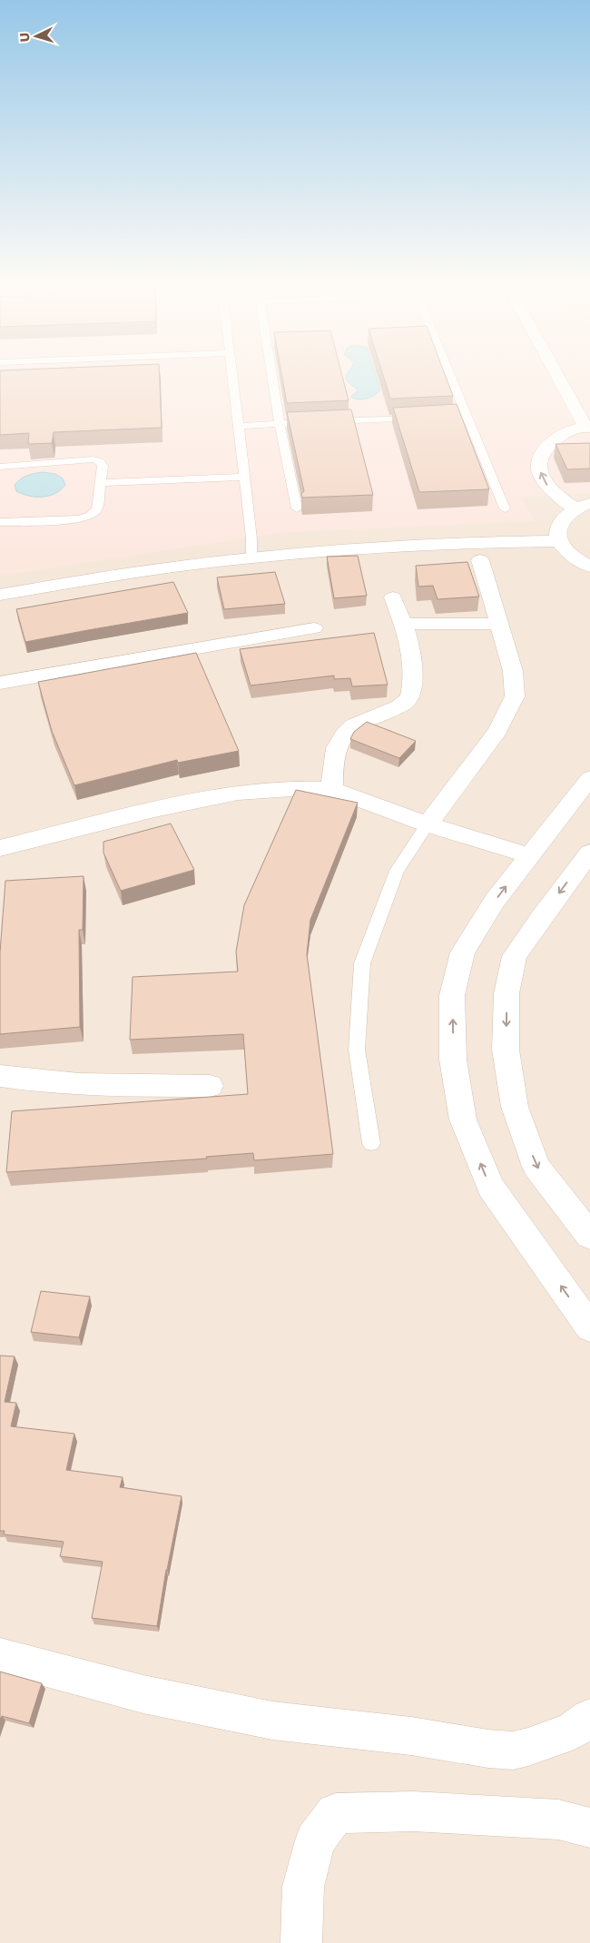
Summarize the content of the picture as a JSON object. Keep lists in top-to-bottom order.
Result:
{
  "north": "left"
}
